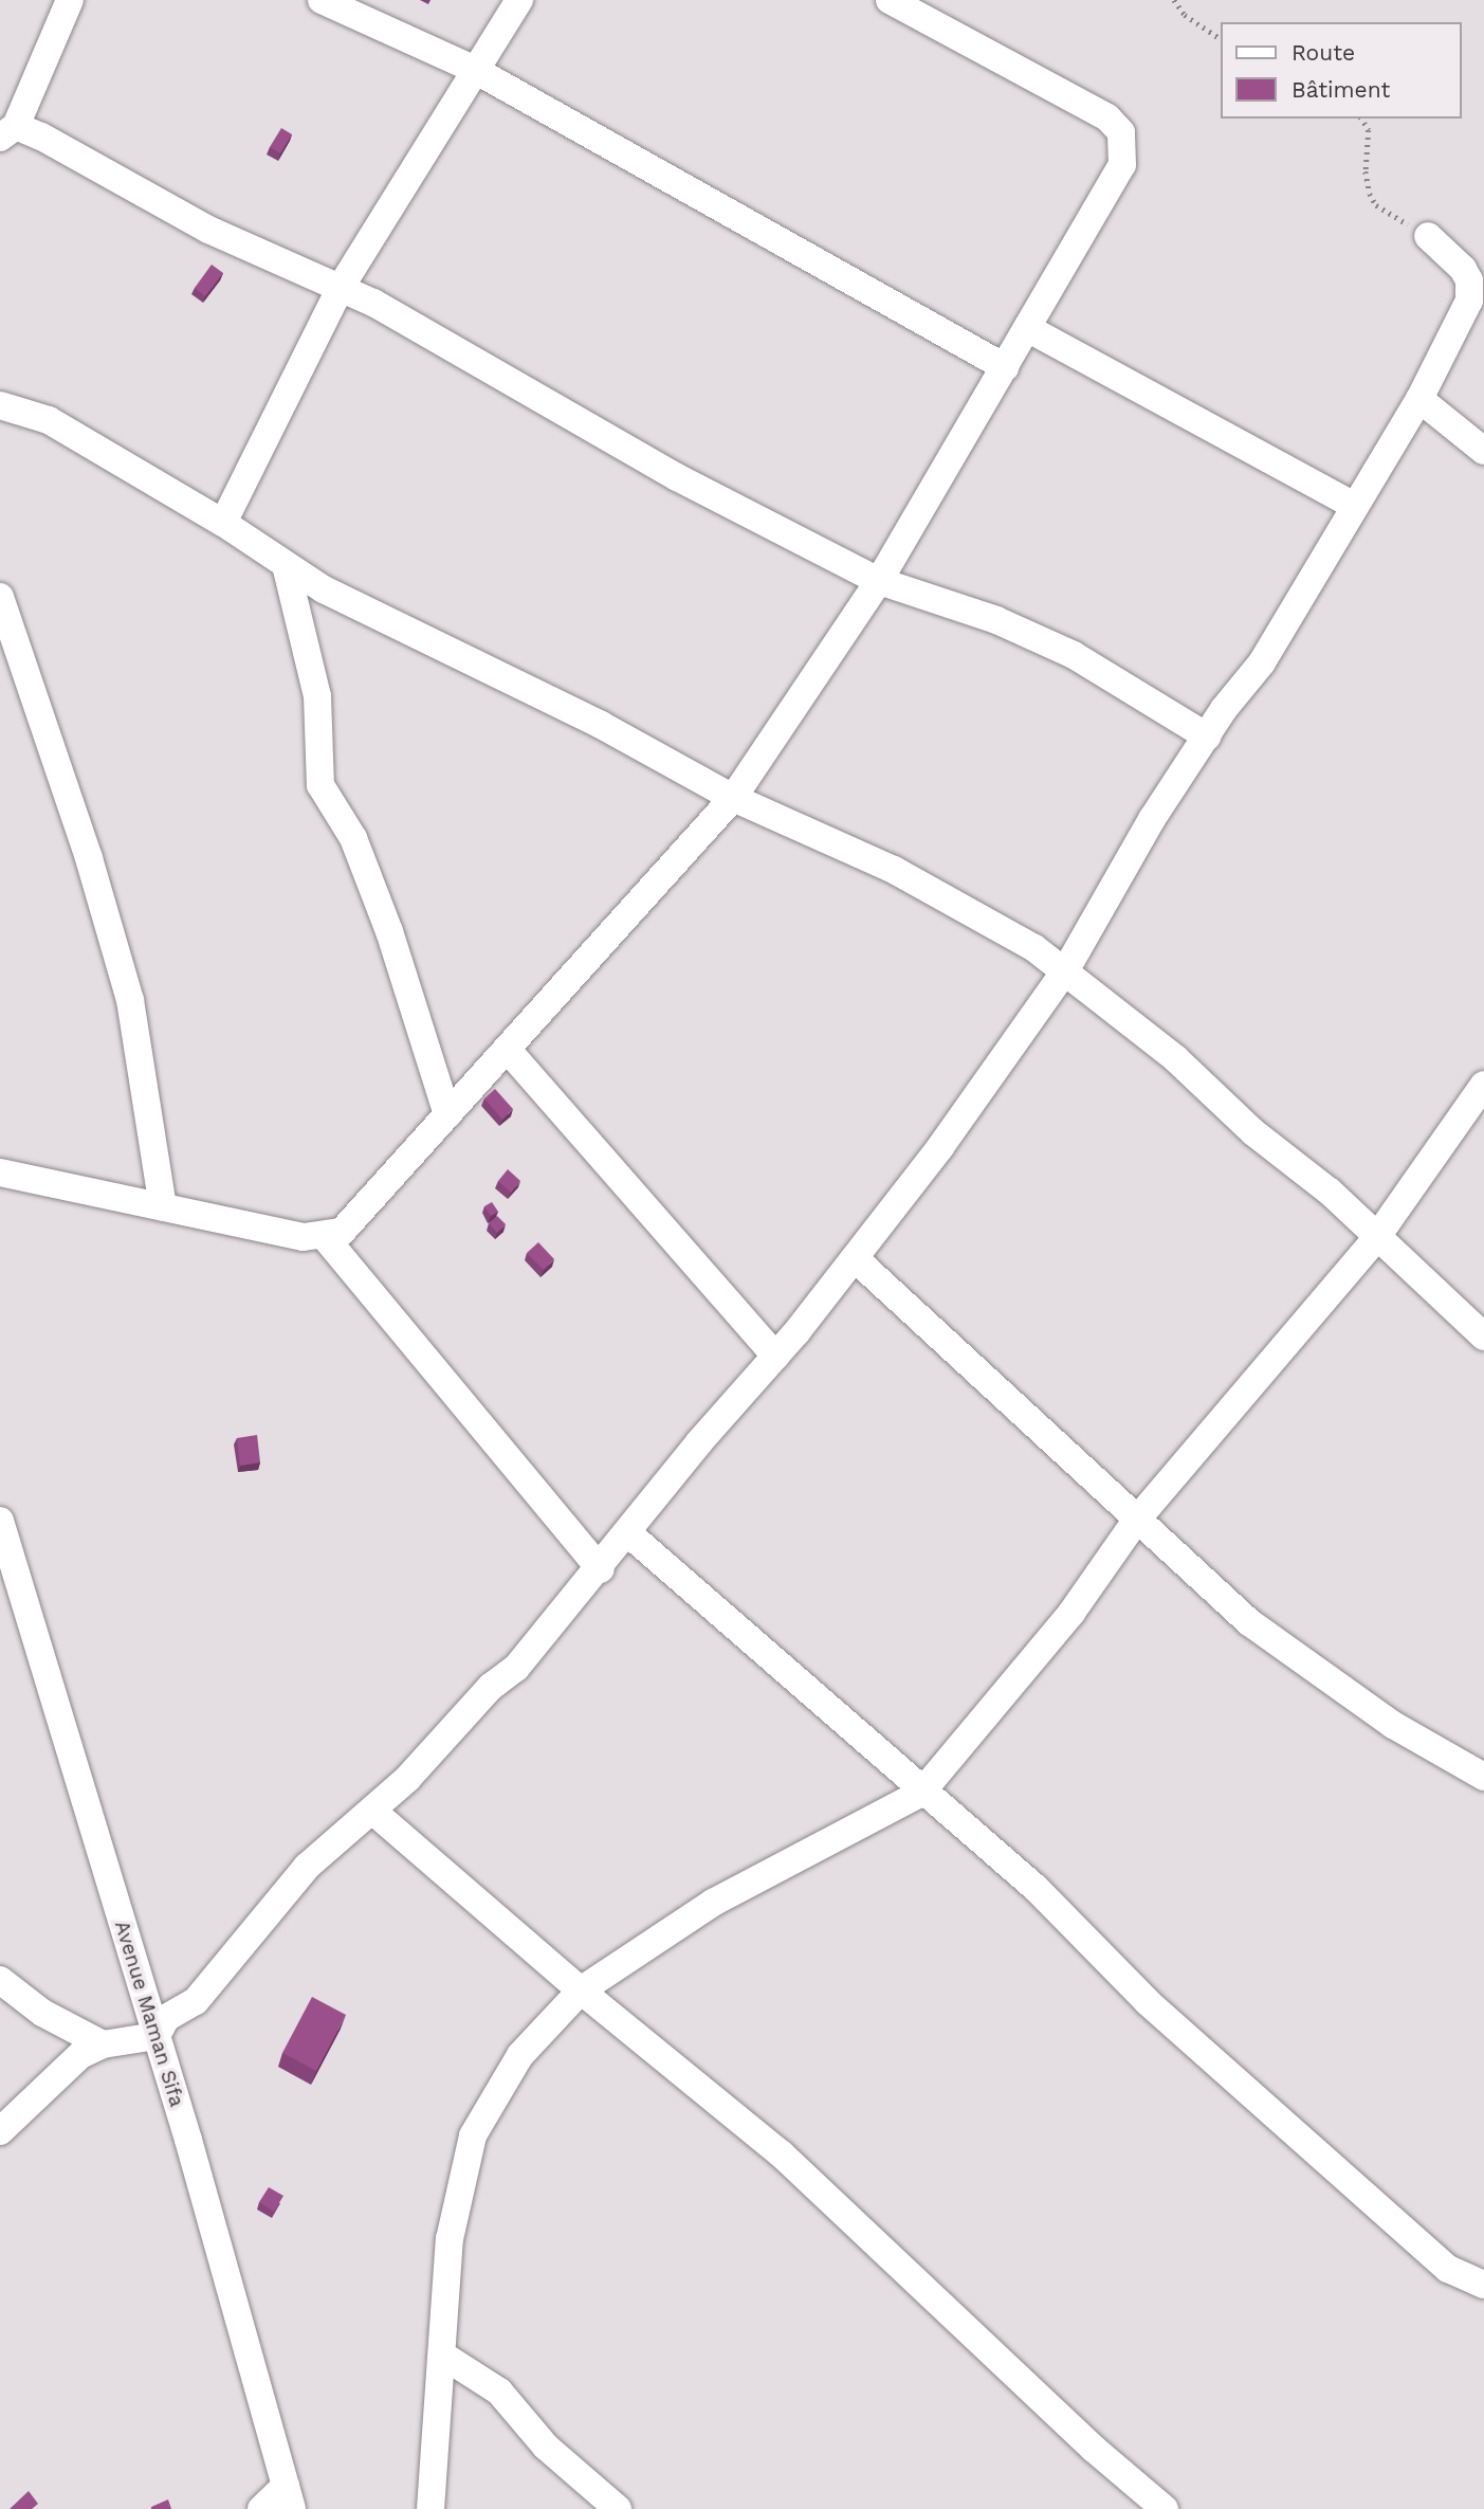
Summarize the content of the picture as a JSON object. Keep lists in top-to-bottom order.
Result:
{
  "streets": {
    "street": ["Avenue Maman Sifa"]
  },
  "legend": ["Route", "Bâtiment"]
}
